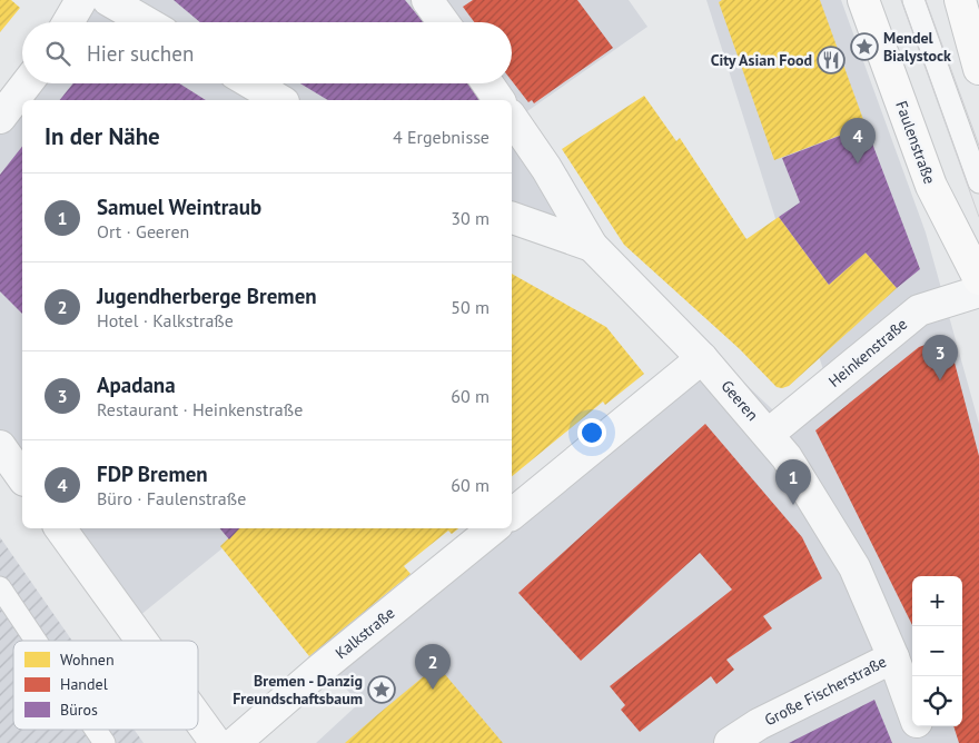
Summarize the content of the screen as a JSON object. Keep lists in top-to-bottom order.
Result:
{
  "streets": {
    "main road": ["Faulenstraße"],
    "street": [
      "Heinkenstraße",
      "Geeren",
      "Kalkstraße",
      "Große Fischerstraße"
    ]
  },
  "crossings": [
    ["Heinkenstraße", "Geeren"],
    ["Geeren", "Große Fischerstraße"]
  ],
  "places": {
    "place": ["Mendel Bialystock", "Bremen - Danzig Freundschaftsbaum"],
    "restaurant": ["City Asian Food"]
  },
  "legend": ["Wohnen", "Handel", "Büros"],
  "page": {
    "search": "Hier suchen",
    "heading": ["In der Nähe", "4 Ergebnisse"],
    "pins": [
      "4",
      "3",
      "1",
      "2"
    ],
    "list": [
      {
        "mark": "1",
        "name": "Samuel Weintraub",
        "note": "Ort · Geeren",
        "value": "30 m"
      },
      {
        "mark": "2",
        "name": "Jugendherberge Bremen",
        "note": "Hotel · Kalkstraße",
        "value": "50 m"
      },
      {
        "mark": "3",
        "name": "Apadana",
        "note": "Restaurant · Heinkenstraße",
        "value": "60 m"
      },
      {
        "mark": "4",
        "name": "FDP Bremen",
        "note": "Büro · Faulenstraße",
        "value": "60 m"
      }
    ],
    "map_buttons": ["+", "−"]
  }
}
